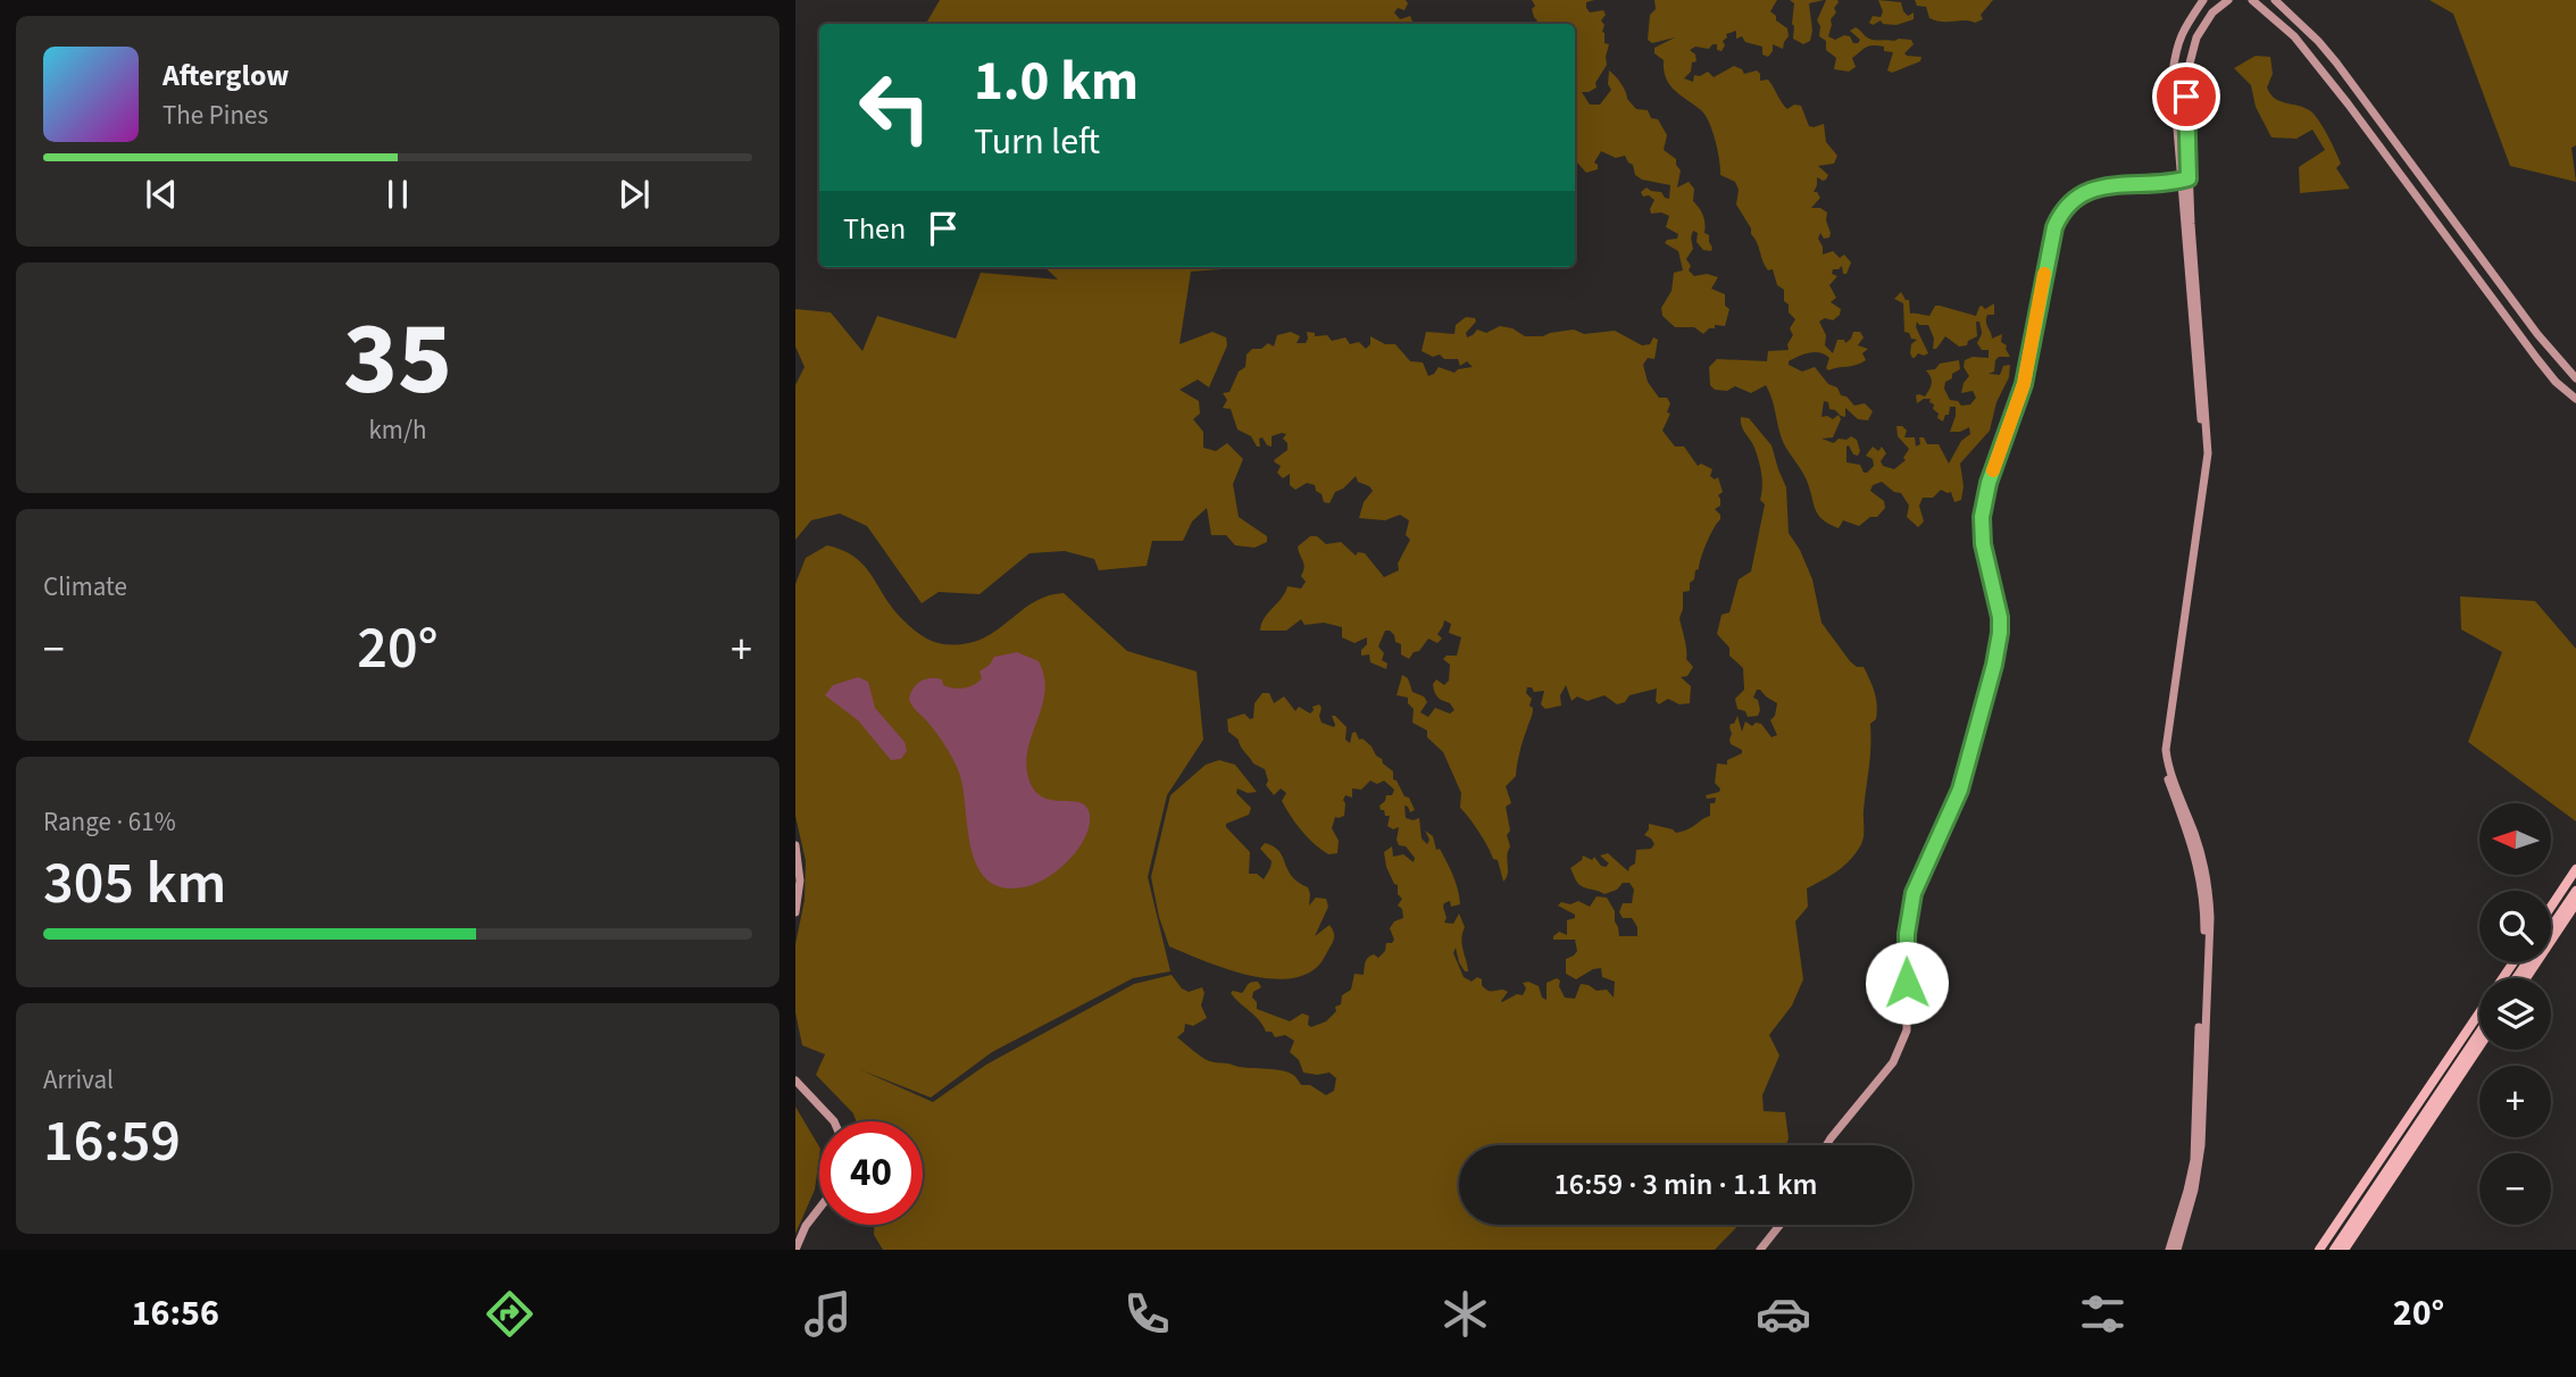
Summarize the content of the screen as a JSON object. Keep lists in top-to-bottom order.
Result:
{
  "north": "left",
  "page": {
    "turn": ["1.0 km", "Turn left"],
    "song": ["Afterglow", "The Pines"],
    "then": "Then",
    "tile": [
      ["35", "km/h"],
      "Climate",
      ["Range · 61%", "305 km"],
      ["Arrival", "16:59"]
    ],
    "heat": ["−", "20°", "+"],
    "map_buttons": ["+", "−"],
    "limit": "40",
    "trip": "16:59 · 3 min · 1.1 km",
    "tabs": ["16:56", "20°"]
  }
}
